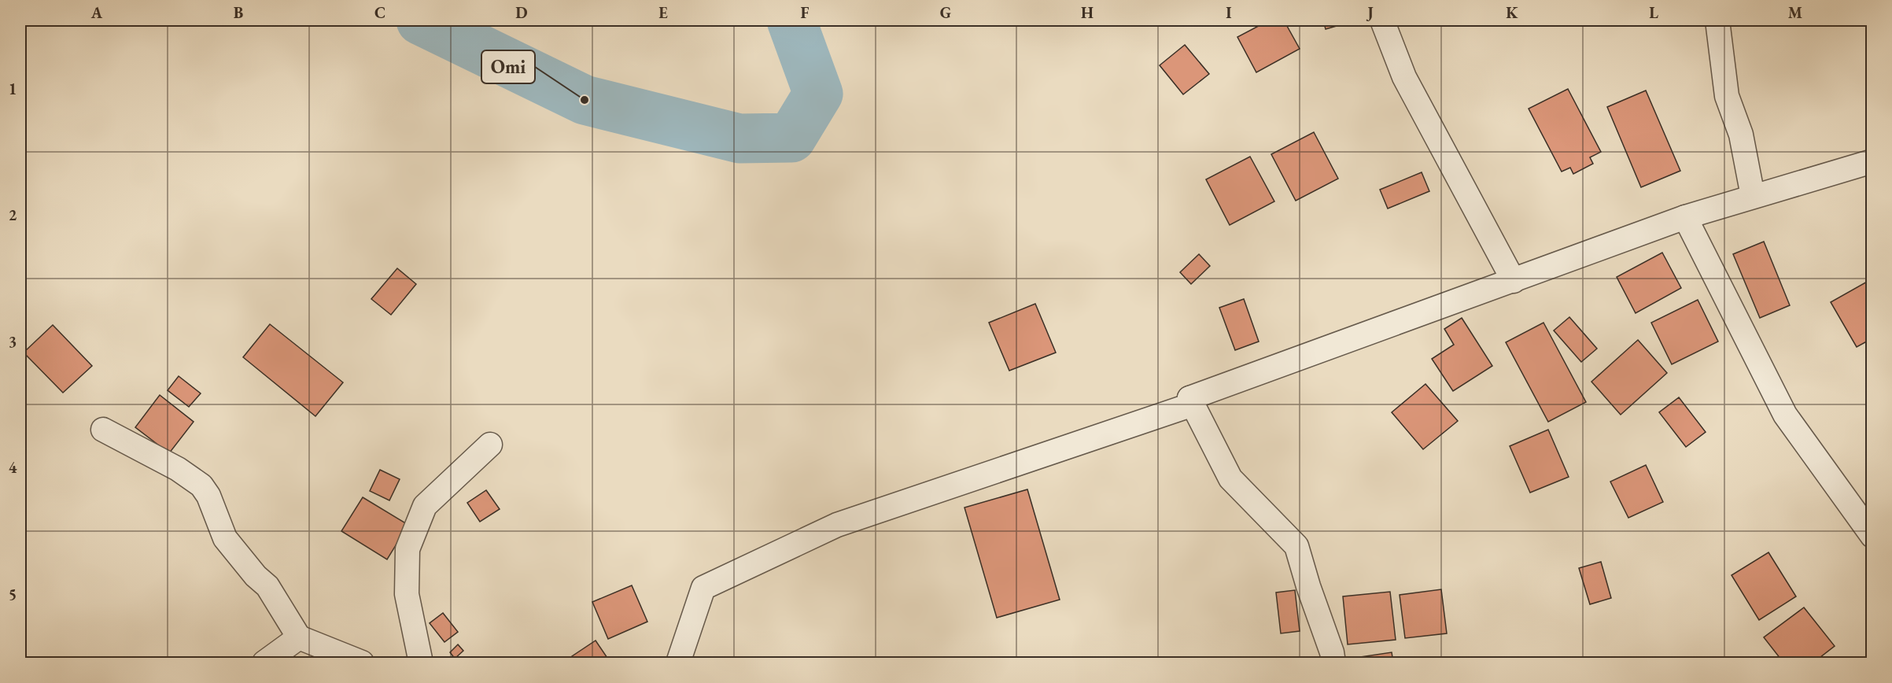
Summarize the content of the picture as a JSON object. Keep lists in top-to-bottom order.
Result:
{
  "places": ["Omi"],
  "grid": {
    "columns": [
      "A",
      "B",
      "C",
      "D",
      "E",
      "F",
      "G",
      "H",
      "I",
      "J",
      "K",
      "L",
      "M"
    ],
    "rows": [
      "1",
      "2",
      "3",
      "4",
      "5"
    ]
  }
}
